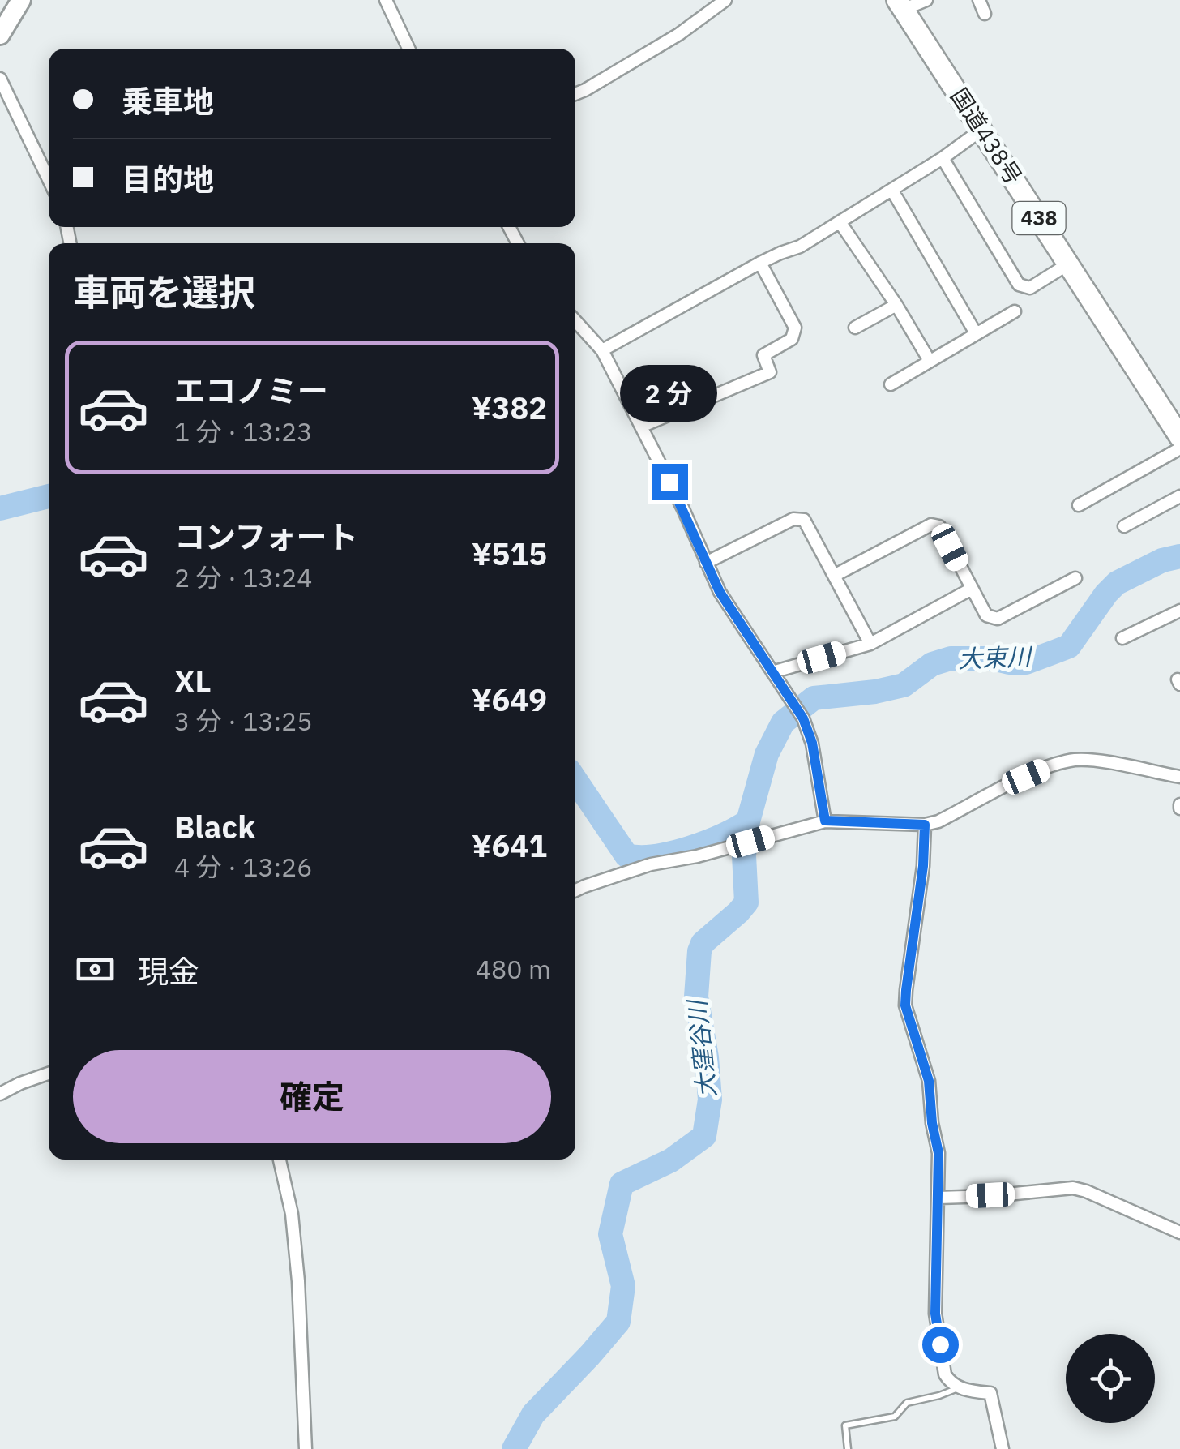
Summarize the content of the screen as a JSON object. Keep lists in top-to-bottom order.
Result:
{
  "streets": {
    "highway": ["国道438号", "438"]
  },
  "water": ["大束川", "大窪谷川"],
  "page": {
    "banner": ["乗車地", "目的地"],
    "heading": "車両を選択",
    "list": [
      {
        "name": "エコノミー",
        "note": "1 分 · 13:23",
        "value": "¥382"
      },
      {
        "name": "コンフォート",
        "note": "2 分 · 13:24",
        "value": "¥515"
      },
      {
        "name": "XL",
        "note": "3 分 · 13:25",
        "value": "¥649"
      },
      {
        "name": "Black",
        "note": "4 分 · 13:26",
        "value": "¥641"
      }
    ],
    "bubble": "2 分",
    "pay": ["現金", "480 m"],
    "buttons": "確定"
  }
}
